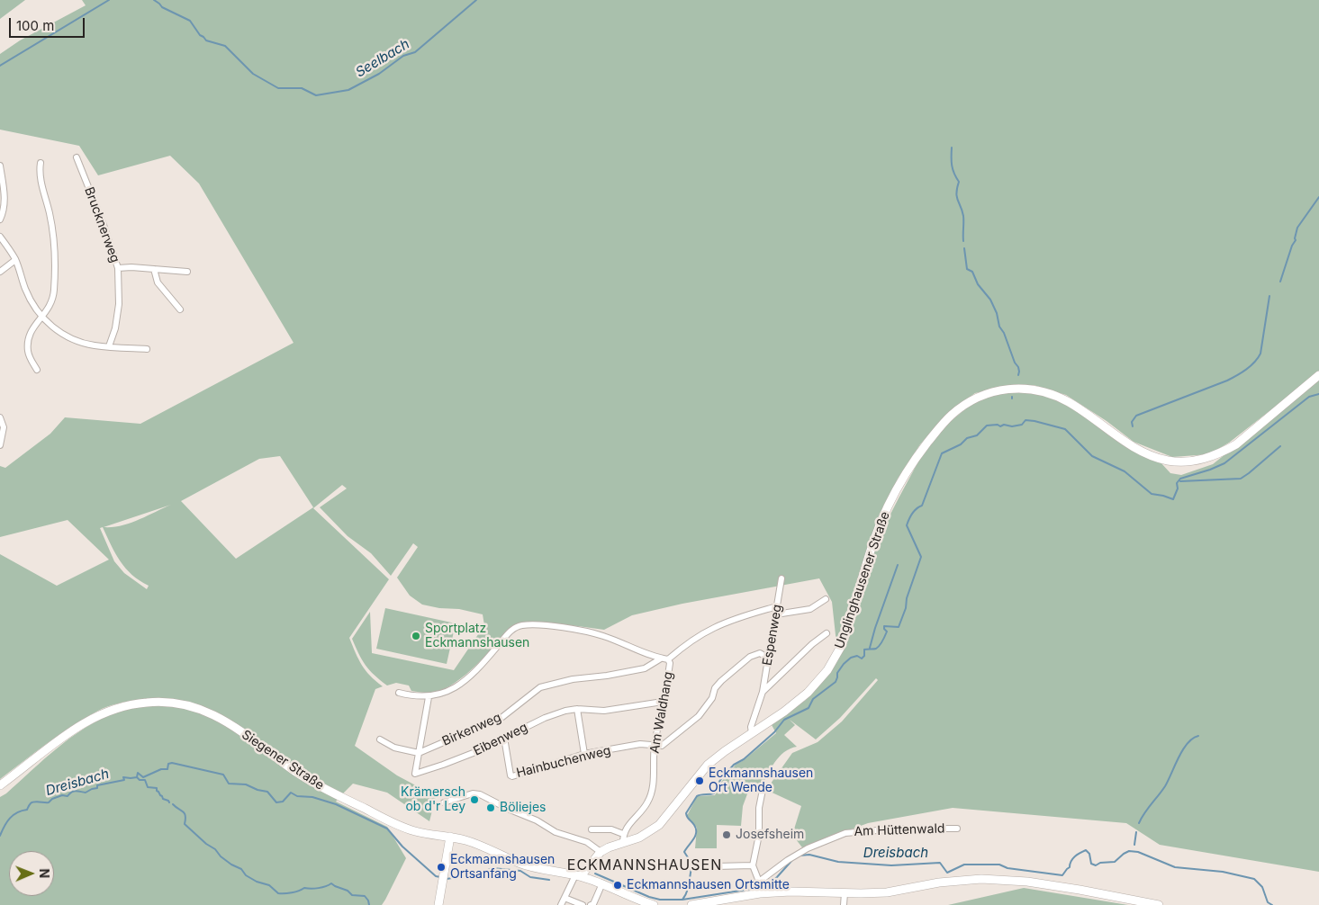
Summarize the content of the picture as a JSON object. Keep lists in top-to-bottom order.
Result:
{
  "streets": {
    "main road": ["Unglinghausener Straße", "Siegener Straße"],
    "street": [
      "Brucknerweg",
      "Espenweg",
      "Am Waldhang",
      "Birkenweg",
      "Eibenweg",
      "Hainbuchenweg",
      "Am Hüttenwald"
    ]
  },
  "crossings": [
    ["Unglinghausener Straße", "Espenweg"],
    ["Unglinghausener Straße", "Am Waldhang"],
    ["Unglinghausener Straße", "Siegener Straße"],
    ["Am Waldhang", "Birkenweg"],
    ["Am Waldhang", "Eibenweg"],
    ["Am Waldhang", "Hainbuchenweg"],
    ["Birkenweg", "Eibenweg"],
    ["Eibenweg", "Hainbuchenweg"]
  ],
  "districts": ["ECKMANNSHAUSEN"],
  "water": ["Seelbach", "Dreisbach"],
  "places": [
    "Sportplatz Eckmannshausen",
    "Eckmannshausen Ort Wende",
    "Krämersch ob d'r Ley",
    "Böliejes",
    "Josefsheim",
    "Eckmannshausen Ortsanfang",
    "Eckmannshausen Ortsmitte"
  ],
  "scale_bar": "100 m",
  "north": "right"
}
